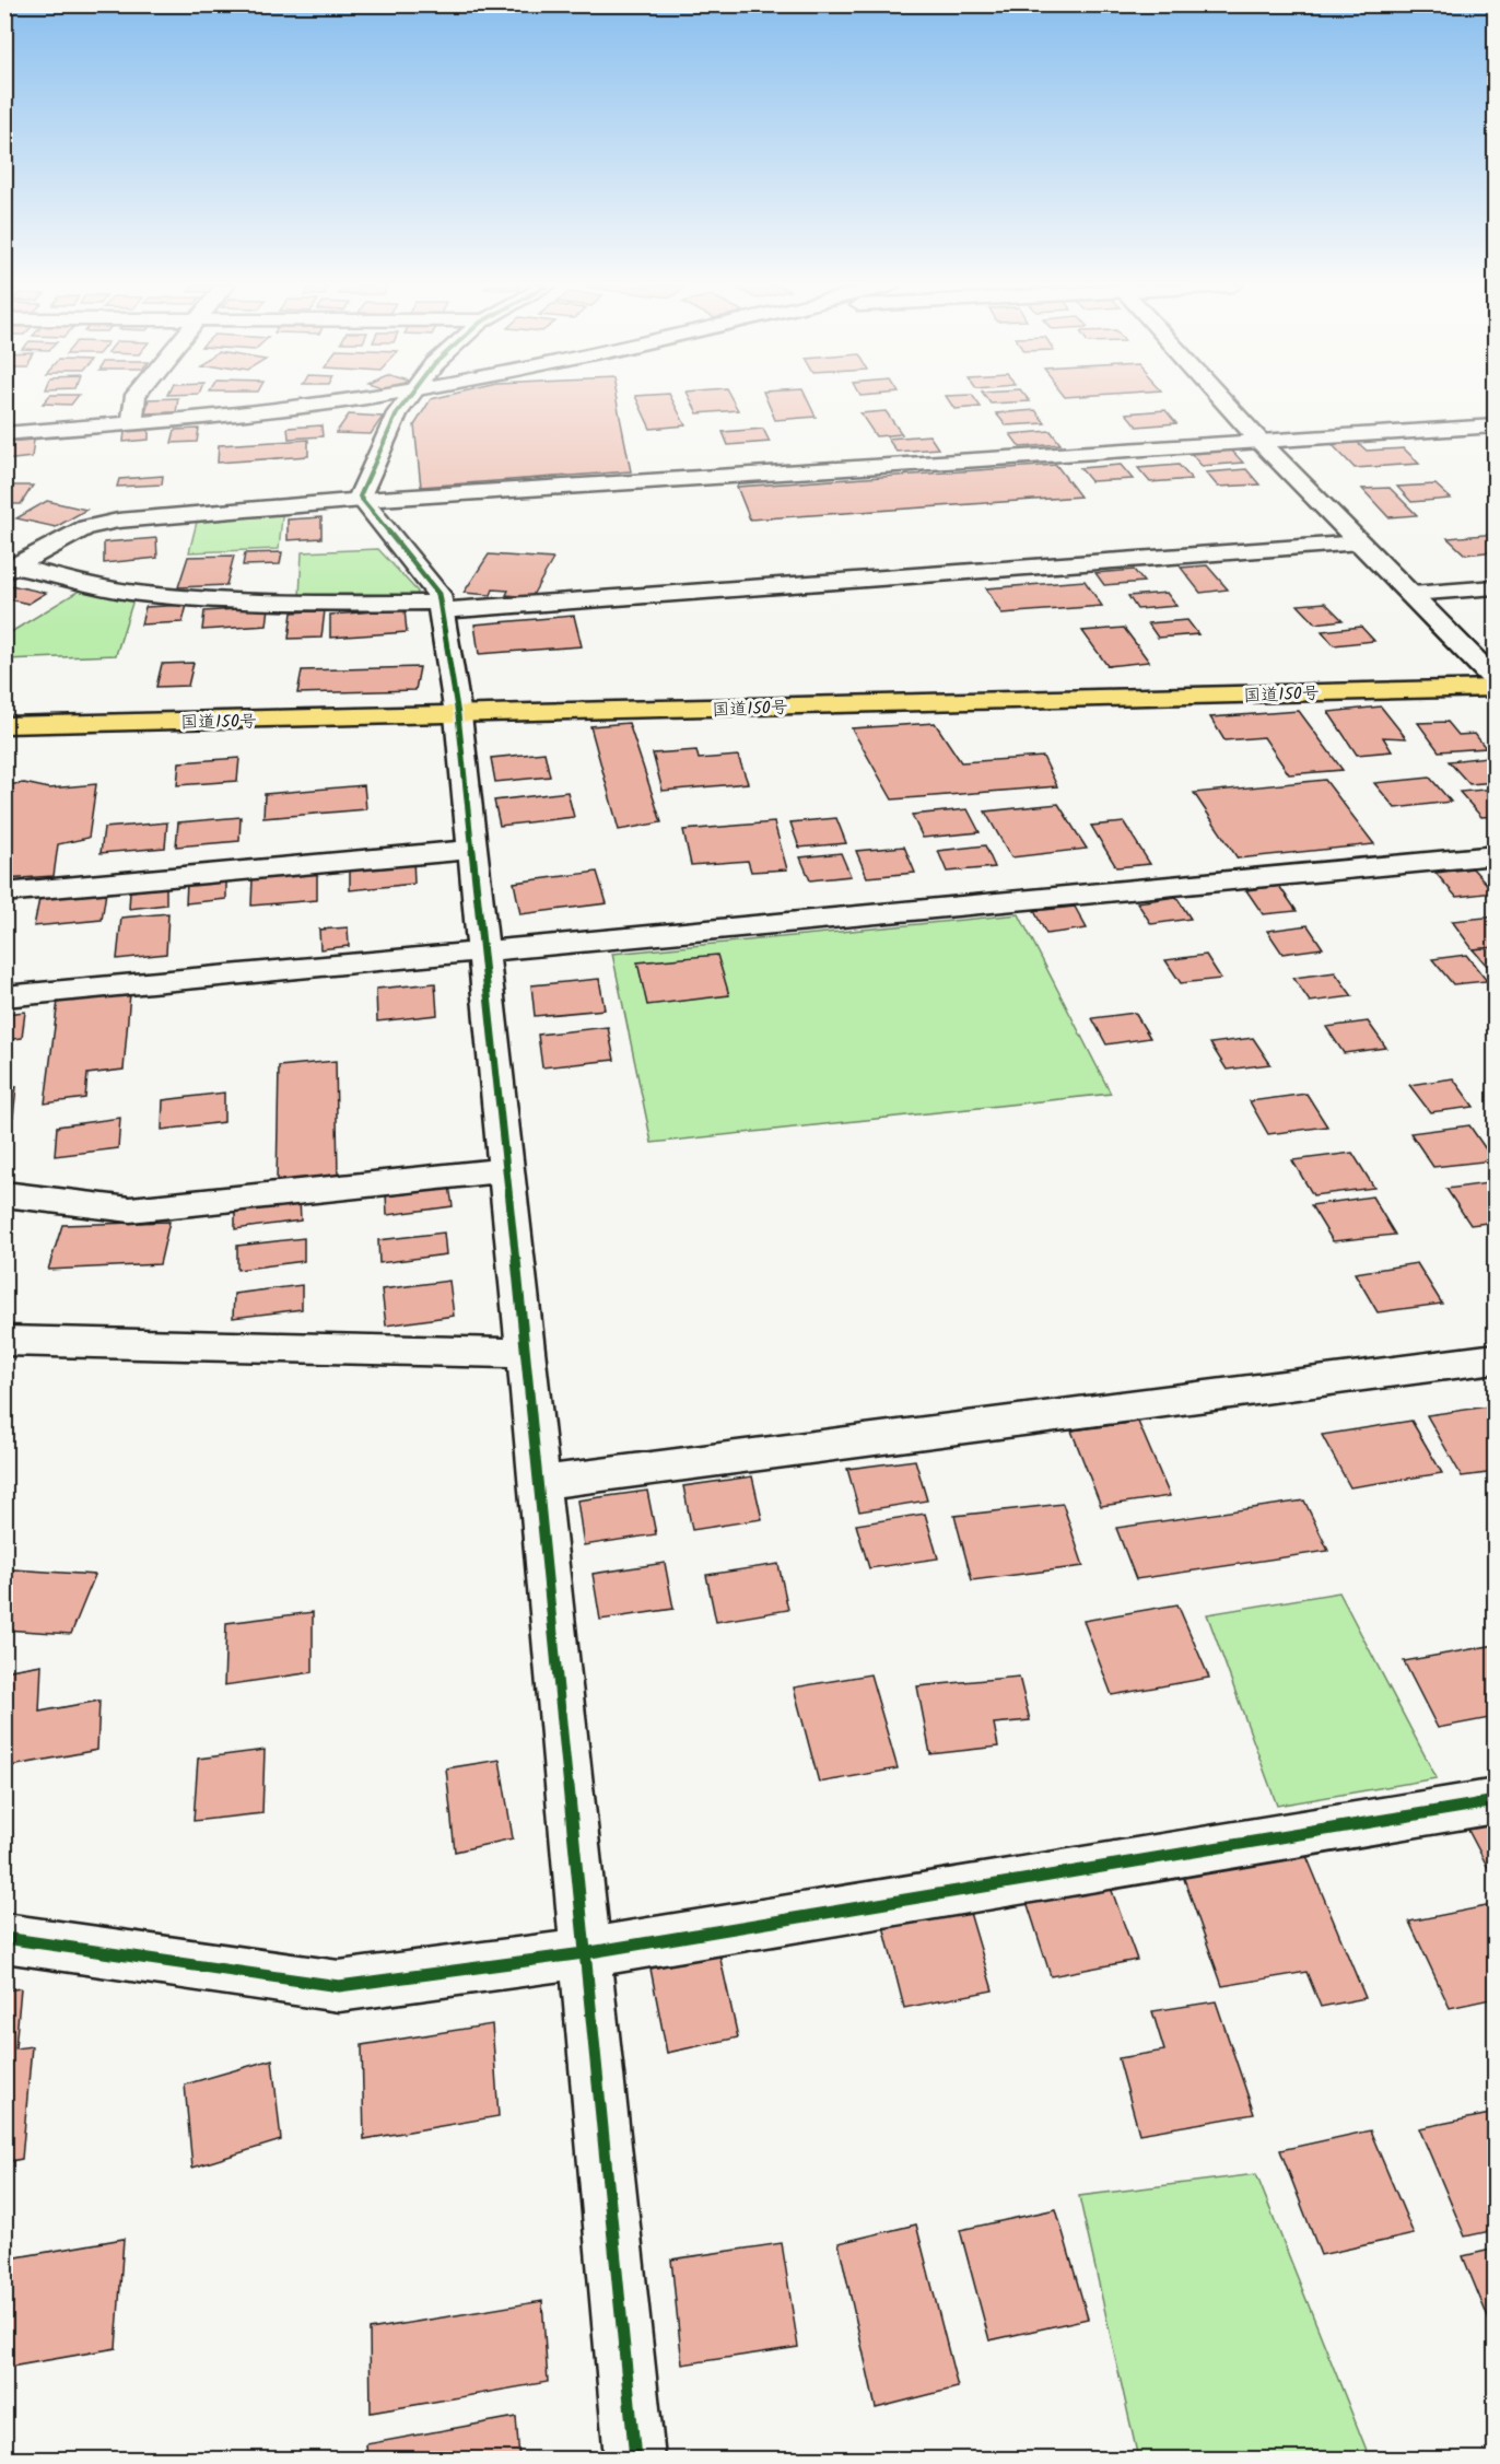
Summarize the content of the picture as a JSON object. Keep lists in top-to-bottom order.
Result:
{
  "streets": {
    "highway": ["国道150号"]
  }
}
